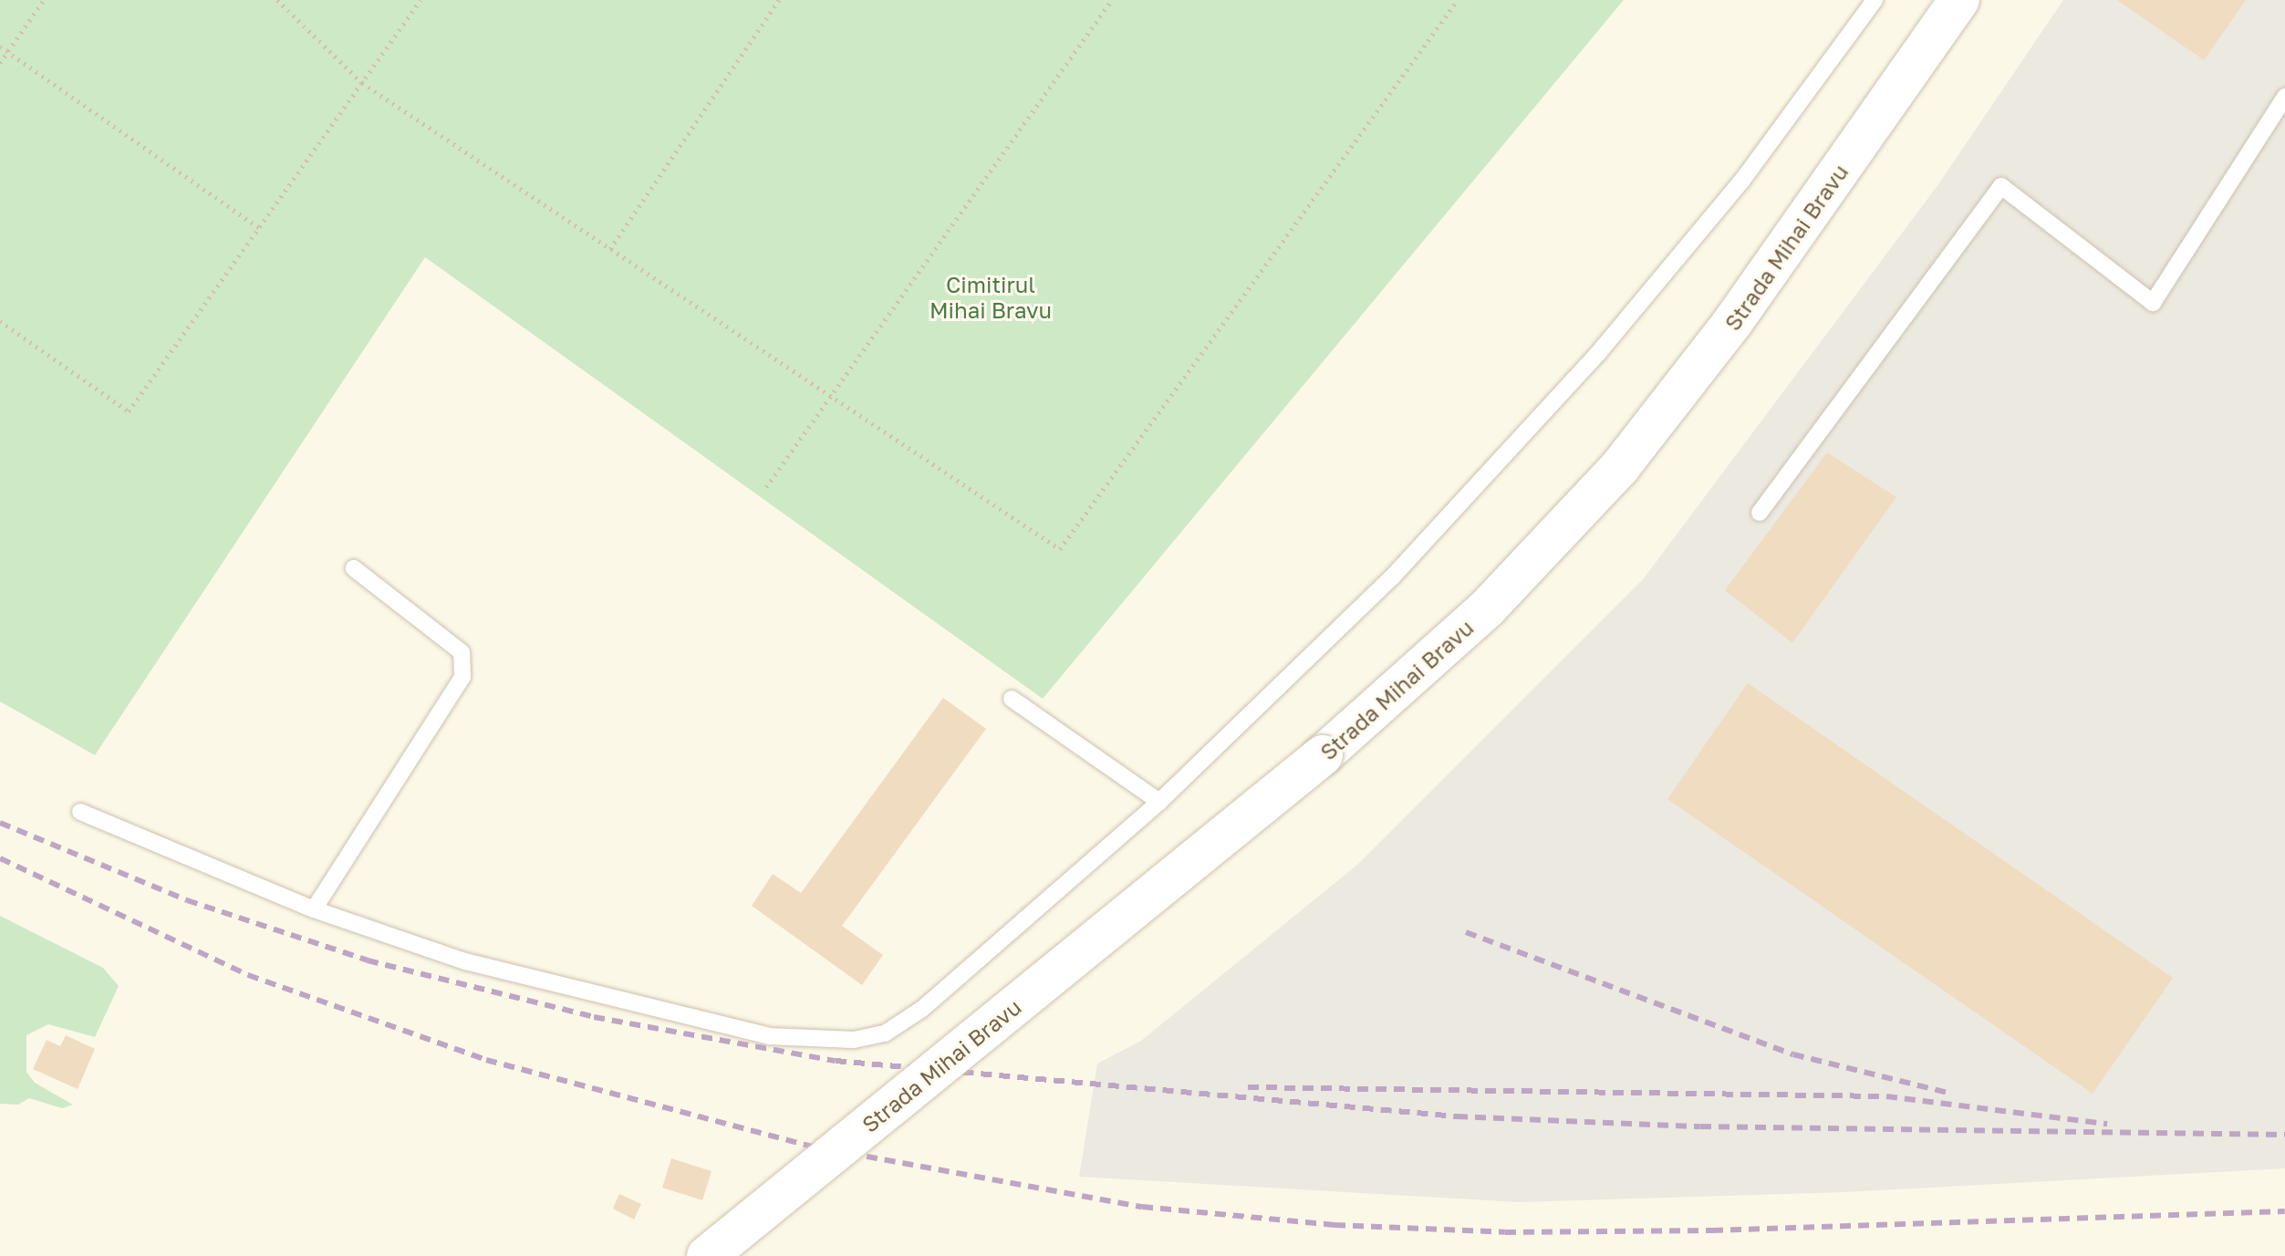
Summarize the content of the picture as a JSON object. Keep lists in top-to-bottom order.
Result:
{
  "streets": {
    "main road": ["Strada Mihai Bravu"]
  },
  "parks": ["Cimitirul Mihai Bravu"]
}
